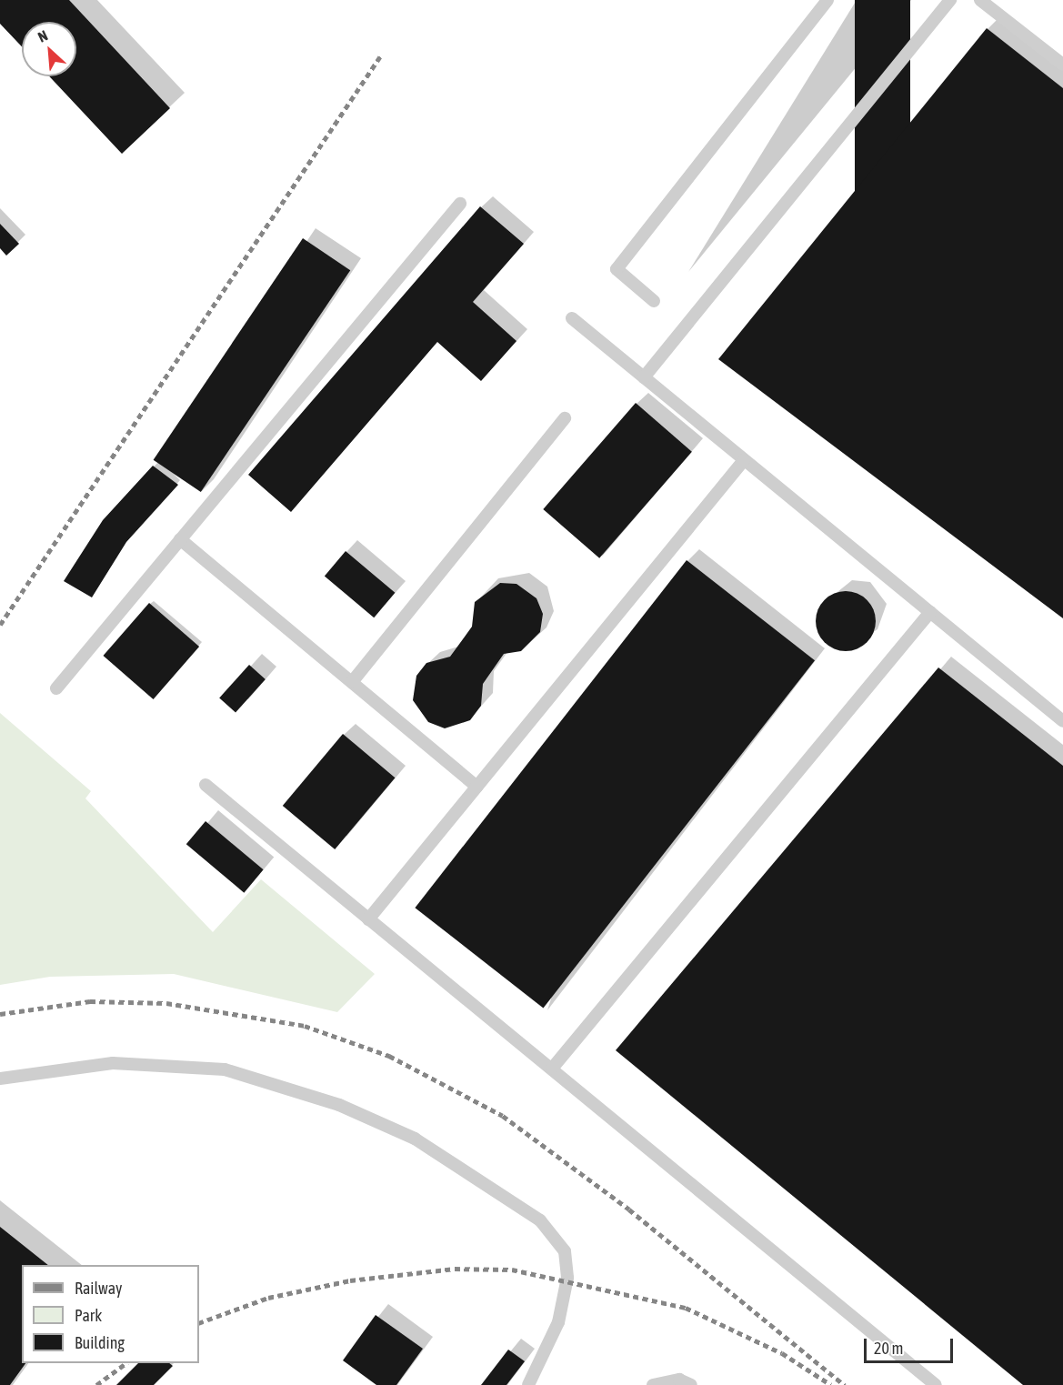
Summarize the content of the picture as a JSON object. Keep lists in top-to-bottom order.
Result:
{
  "legend": ["Railway", "Park", "Building"],
  "scale_bar": "20 m",
  "north": "top left"
}
